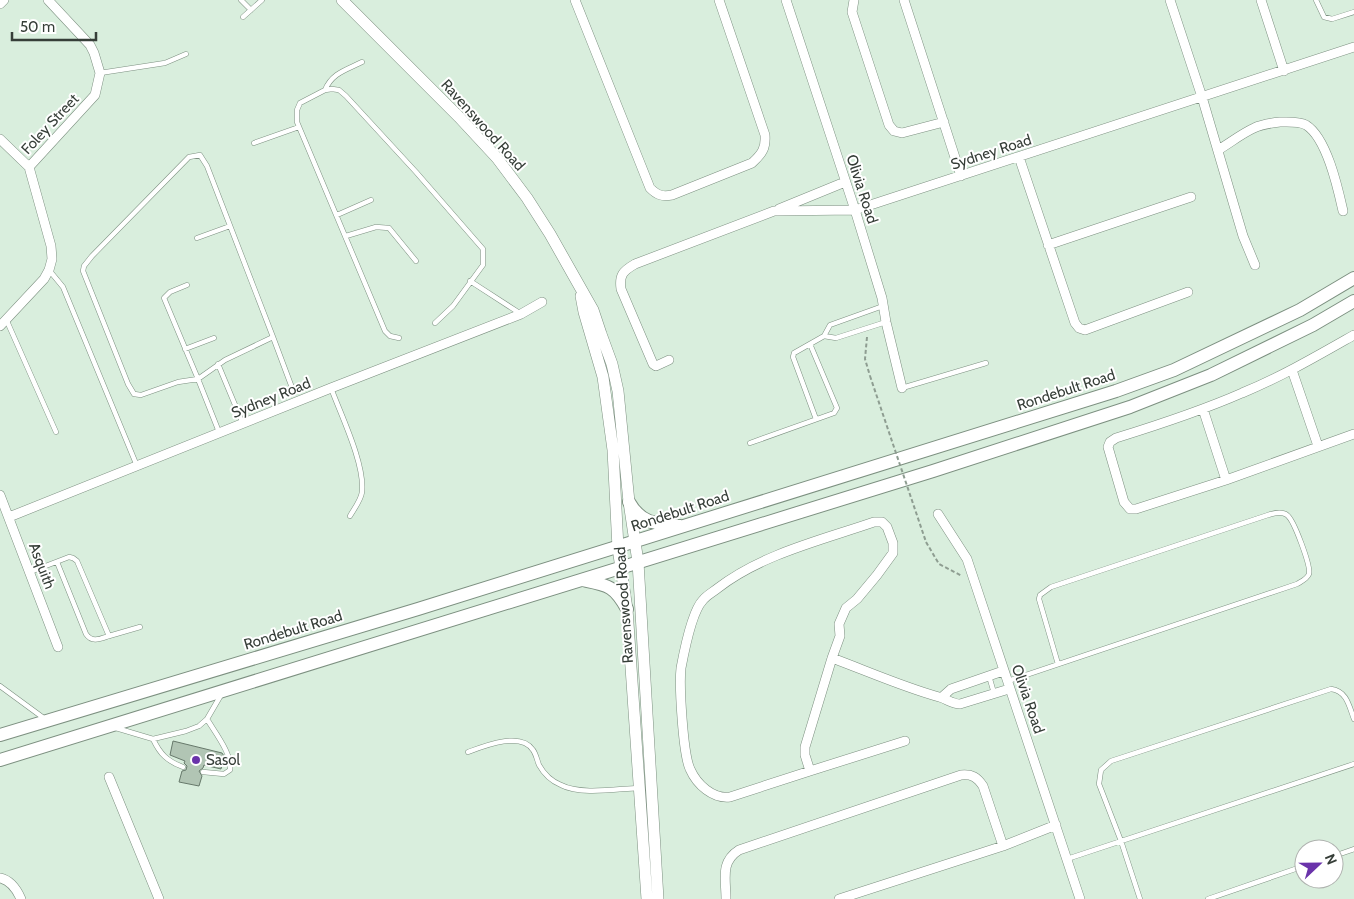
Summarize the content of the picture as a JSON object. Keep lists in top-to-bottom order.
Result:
{
  "streets": {
    "main road": ["Rondebult Road"],
    "street": [
      "Foley Street",
      "Ravenswood Road",
      "Sydney Road",
      "Olivia Road",
      "Asquith"
    ]
  },
  "crossings": [
    ["Ravenswood Road", "Rondebult Road"],
    ["Sydney Road", "Olivia Road"],
    ["Sydney Road", "Asquith"]
  ],
  "places": ["Sasol"],
  "scale_bar": "50 m",
  "north": "right"
}
